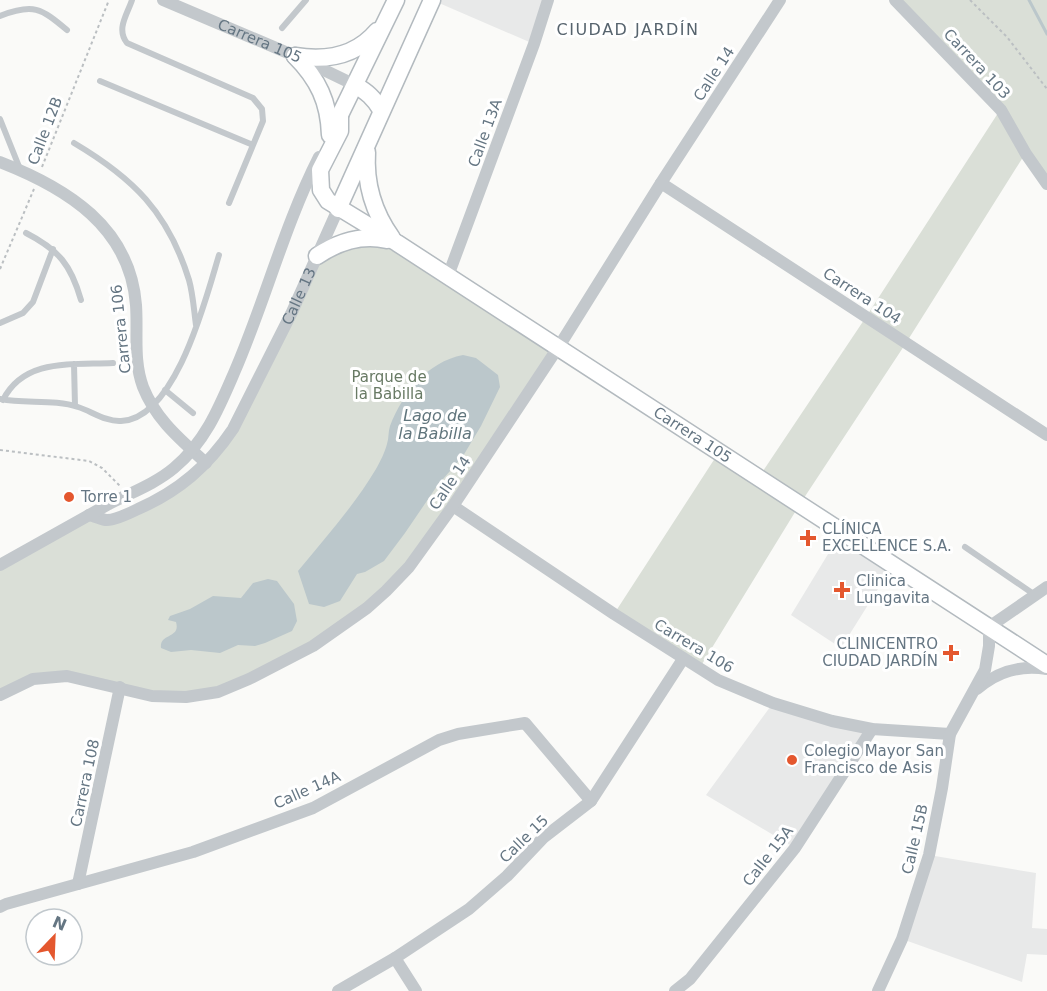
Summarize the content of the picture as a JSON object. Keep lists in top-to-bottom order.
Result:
{
  "streets": {
    "main road": ["Carrera 105", "Calle 13"],
    "street": [
      "Carrera 103",
      "Calle 14",
      "Calle 13A",
      "Carrera 104",
      "Carrera 106",
      "Carrera 108",
      "Calle 14A",
      "Calle 15",
      "Calle 15B",
      "Calle 15A"
    ],
    "path": ["Calle 12B"]
  },
  "crossings": [
    ["Carrera 105", "Calle 14"],
    ["Carrera 105", "Calle 13A"],
    ["Carrera 105", "Calle 13"],
    ["Carrera 105", "Calle 15B"],
    ["Calle 14", "Carrera 104"],
    ["Calle 14", "Carrera 106"],
    ["Calle 14", "Carrera 108"],
    ["Calle 12B", "Carrera 106"],
    ["Calle 13", "Carrera 106"],
    ["Carrera 106", "Calle 15"],
    ["Carrera 106", "Calle 15B"],
    ["Carrera 106", "Calle 15A"],
    ["Carrera 108", "Calle 14A"],
    ["Calle 14A", "Calle 15"]
  ],
  "districts": ["CIUDAD JARDÍN"],
  "water": ["Lago de la Babilla"],
  "parks": ["Parque de la Babilla"],
  "places": {
    "other": ["Torre 1", "Colegio Mayor San Francisco de Asis"],
    "health": ["CLÍNICA EXCELLENCE S.A.", "Clinica Lungavita", "CLINICENTRO CIUDAD JARDÍN"]
  },
  "north": "top right"
}
